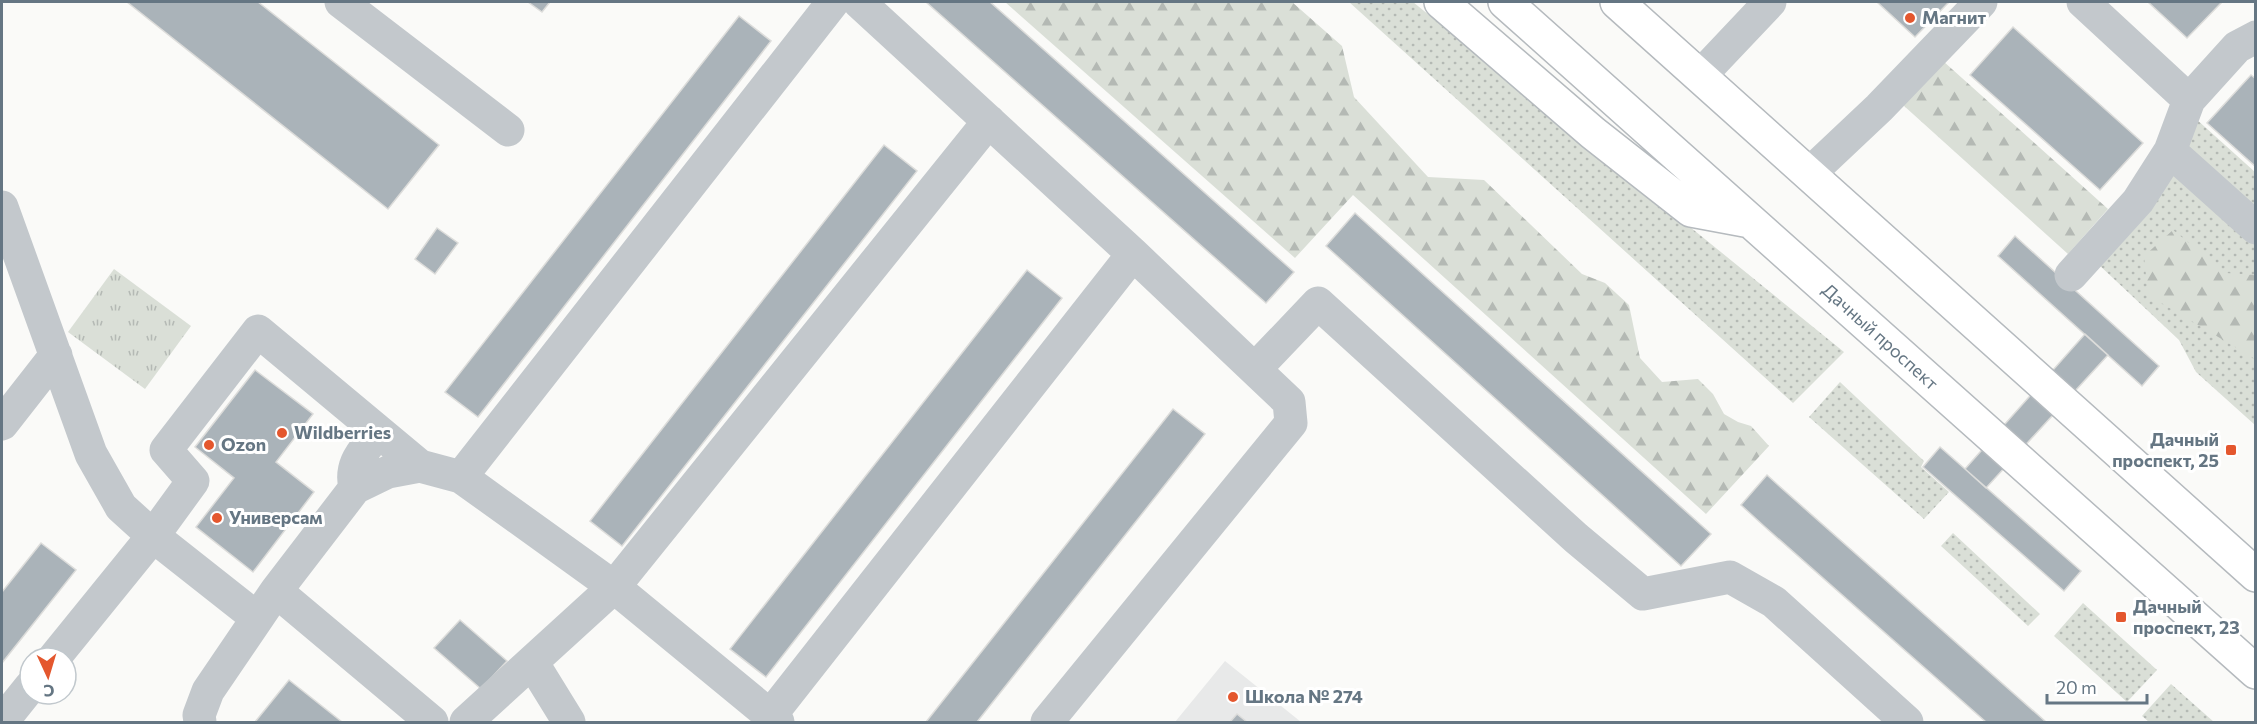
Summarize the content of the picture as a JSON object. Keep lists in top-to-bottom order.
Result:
{
  "streets": {
    "main road": ["Дачный проспект"]
  },
  "places": {
    "other": [
      "Магнит",
      "Wildberries",
      "Ozon",
      "Универсам",
      "Школа № 274"
    ],
    "transit": ["Дачный проспект, 25", "Дачный проспект, 23"]
  },
  "scale_bar": "20 m",
  "north": "bottom"
}
